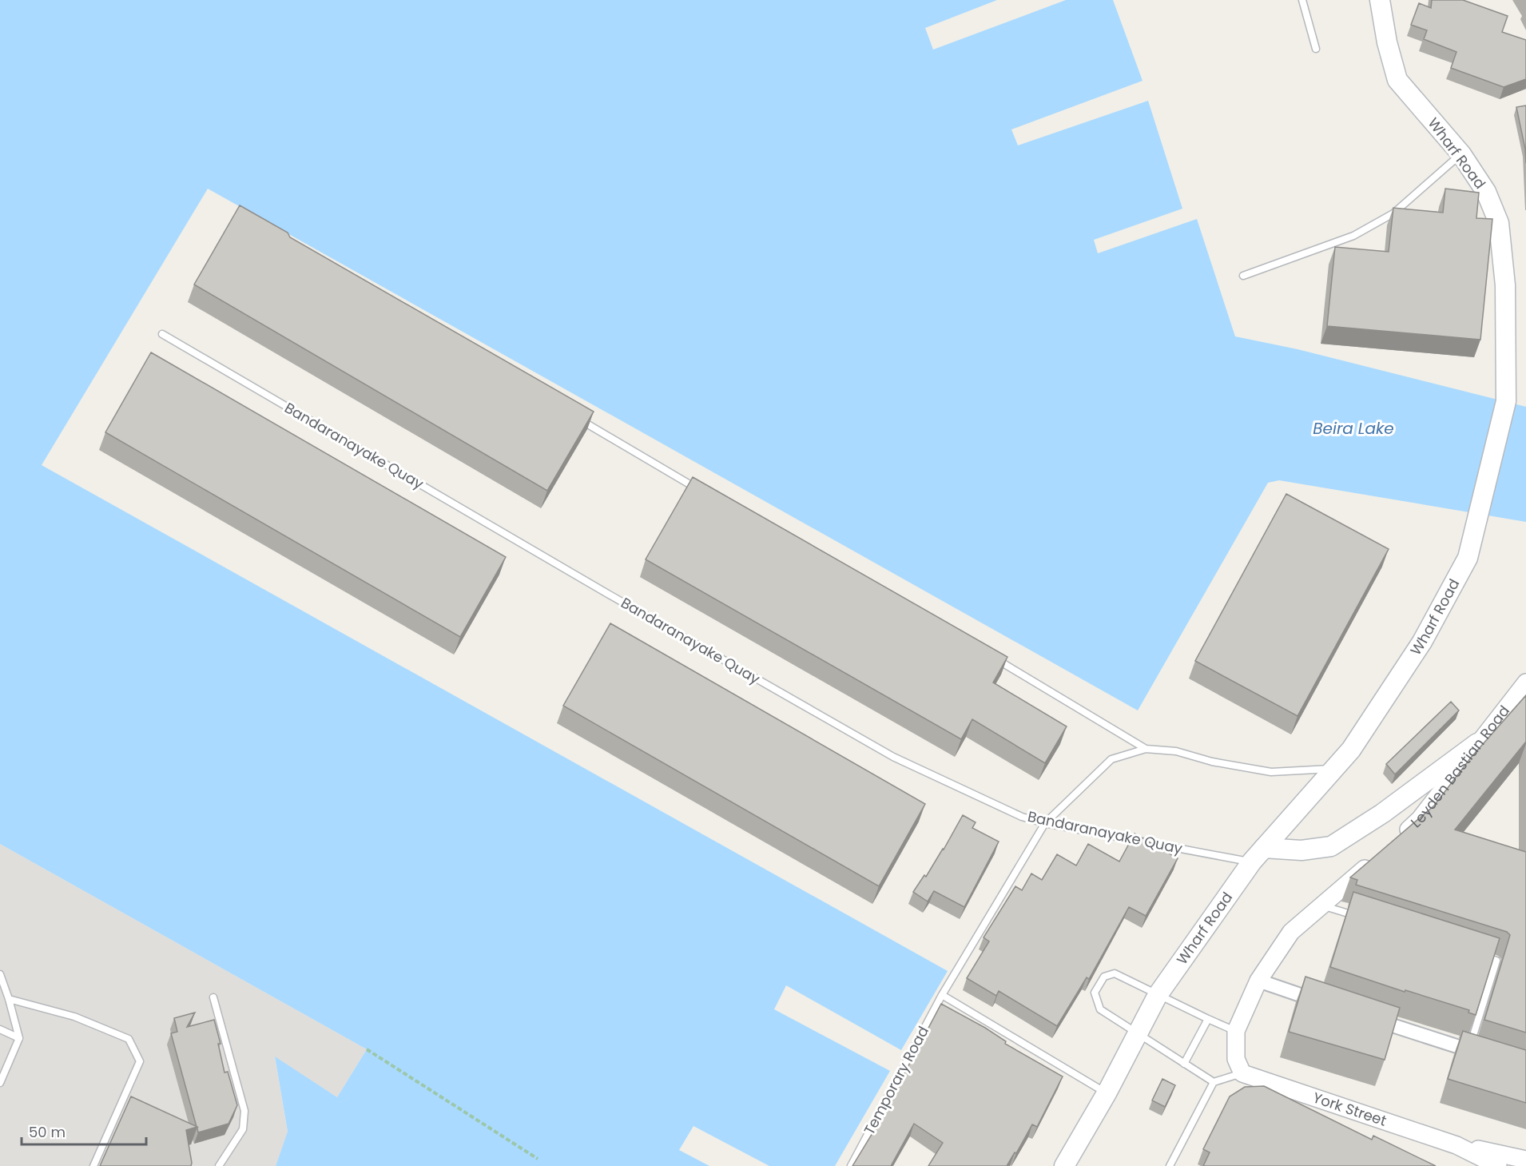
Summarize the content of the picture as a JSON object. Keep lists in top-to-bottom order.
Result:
{
  "streets": {
    "main road": ["Wharf Road"],
    "street": ["Leyden Bastian Road", "York Street"],
    "lane": ["Bandaranayake Quay", "Temporary Road"]
  },
  "crossings": [
    ["Wharf Road", "Bandaranayake Quay"],
    ["Bandaranayake Quay", "Temporary Road"]
  ],
  "water": ["Beira Lake"],
  "scale_bar": "50 m"
}
